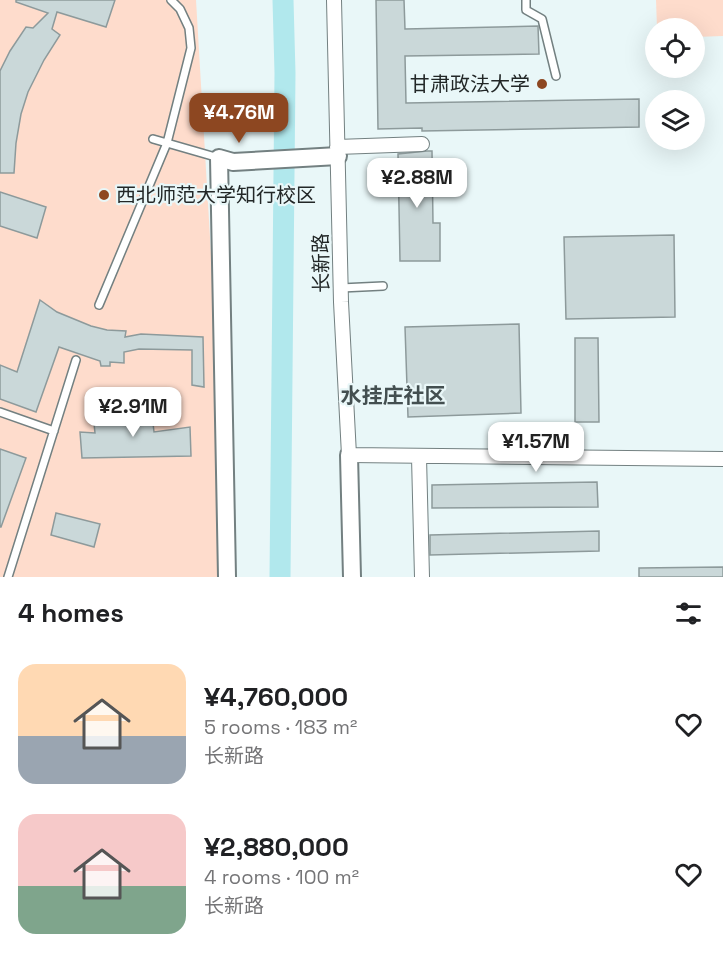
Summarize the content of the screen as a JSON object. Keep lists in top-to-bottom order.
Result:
{
  "streets": {
    "street": ["长新路"]
  },
  "districts": ["水挂庄社区"],
  "places": ["甘肃政法大学", "西北师范大学知行校区"],
  "page": {
    "price": [
      "¥4.76M",
      "¥2.88M",
      "¥2.91M",
      "¥1.57M"
    ],
    "heading": "4 homes",
    "list": [
      {
        "name": "¥4,760,000",
        "note": "5 rooms · 183 m² · 长新路"
      },
      {
        "name": "¥2,880,000",
        "note": "4 rooms · 100 m² · 长新路"
      }
    ]
  }
}
